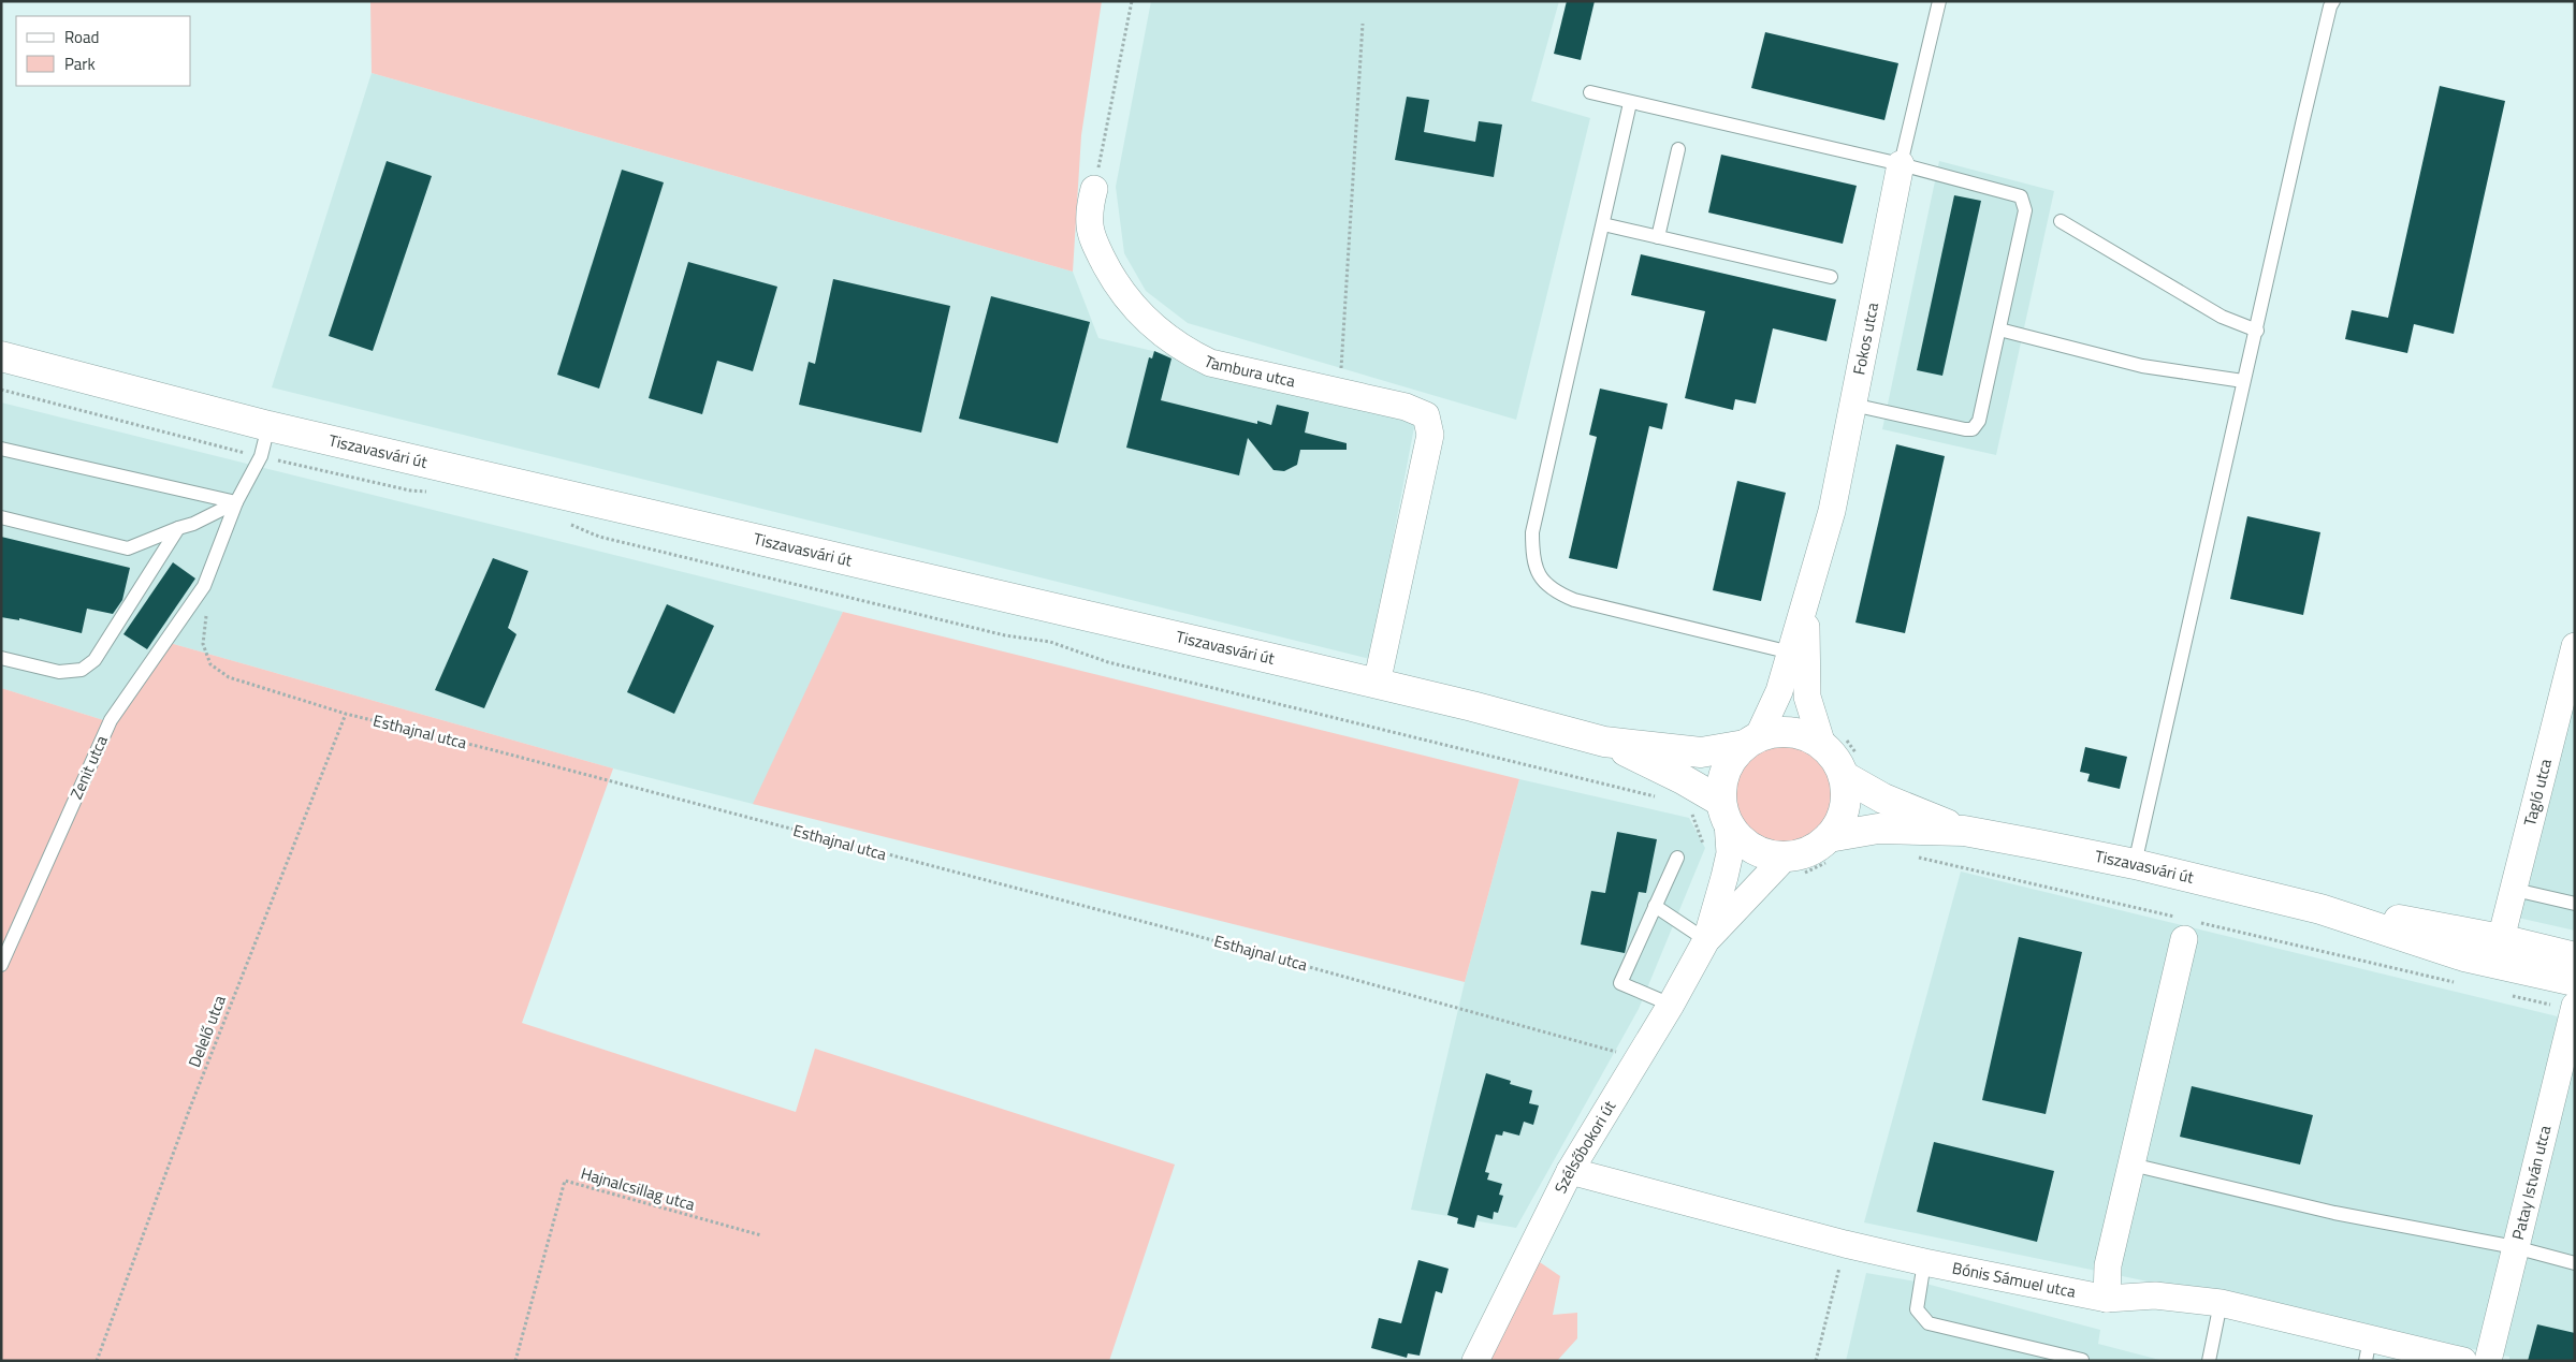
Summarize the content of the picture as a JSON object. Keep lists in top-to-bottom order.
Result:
{
  "streets": {
    "main road": ["Tiszavasvári út"],
    "street": [
      "Fokos utca",
      "Tambura utca",
      "Tagló utca",
      "Szélsőbokori út",
      "Patay István utca",
      "Bónis Sámuel utca"
    ],
    "lane": ["Zenit utca"],
    "path": ["Esthajnal utca", "Delelő utca", "Hajnalcsillag utca"]
  },
  "crossings": [
    ["Tambura utca", "Tiszavasvári út"],
    ["Tiszavasvári út", "Tagló utca"],
    ["Esthajnal utca", "Zenit utca"],
    ["Esthajnal utca", "Delelő utca"],
    ["Esthajnal utca", "Szélsőbokori út"],
    ["Szélsőbokori út", "Bónis Sámuel utca"]
  ],
  "legend": ["Road", "Park"]
}
